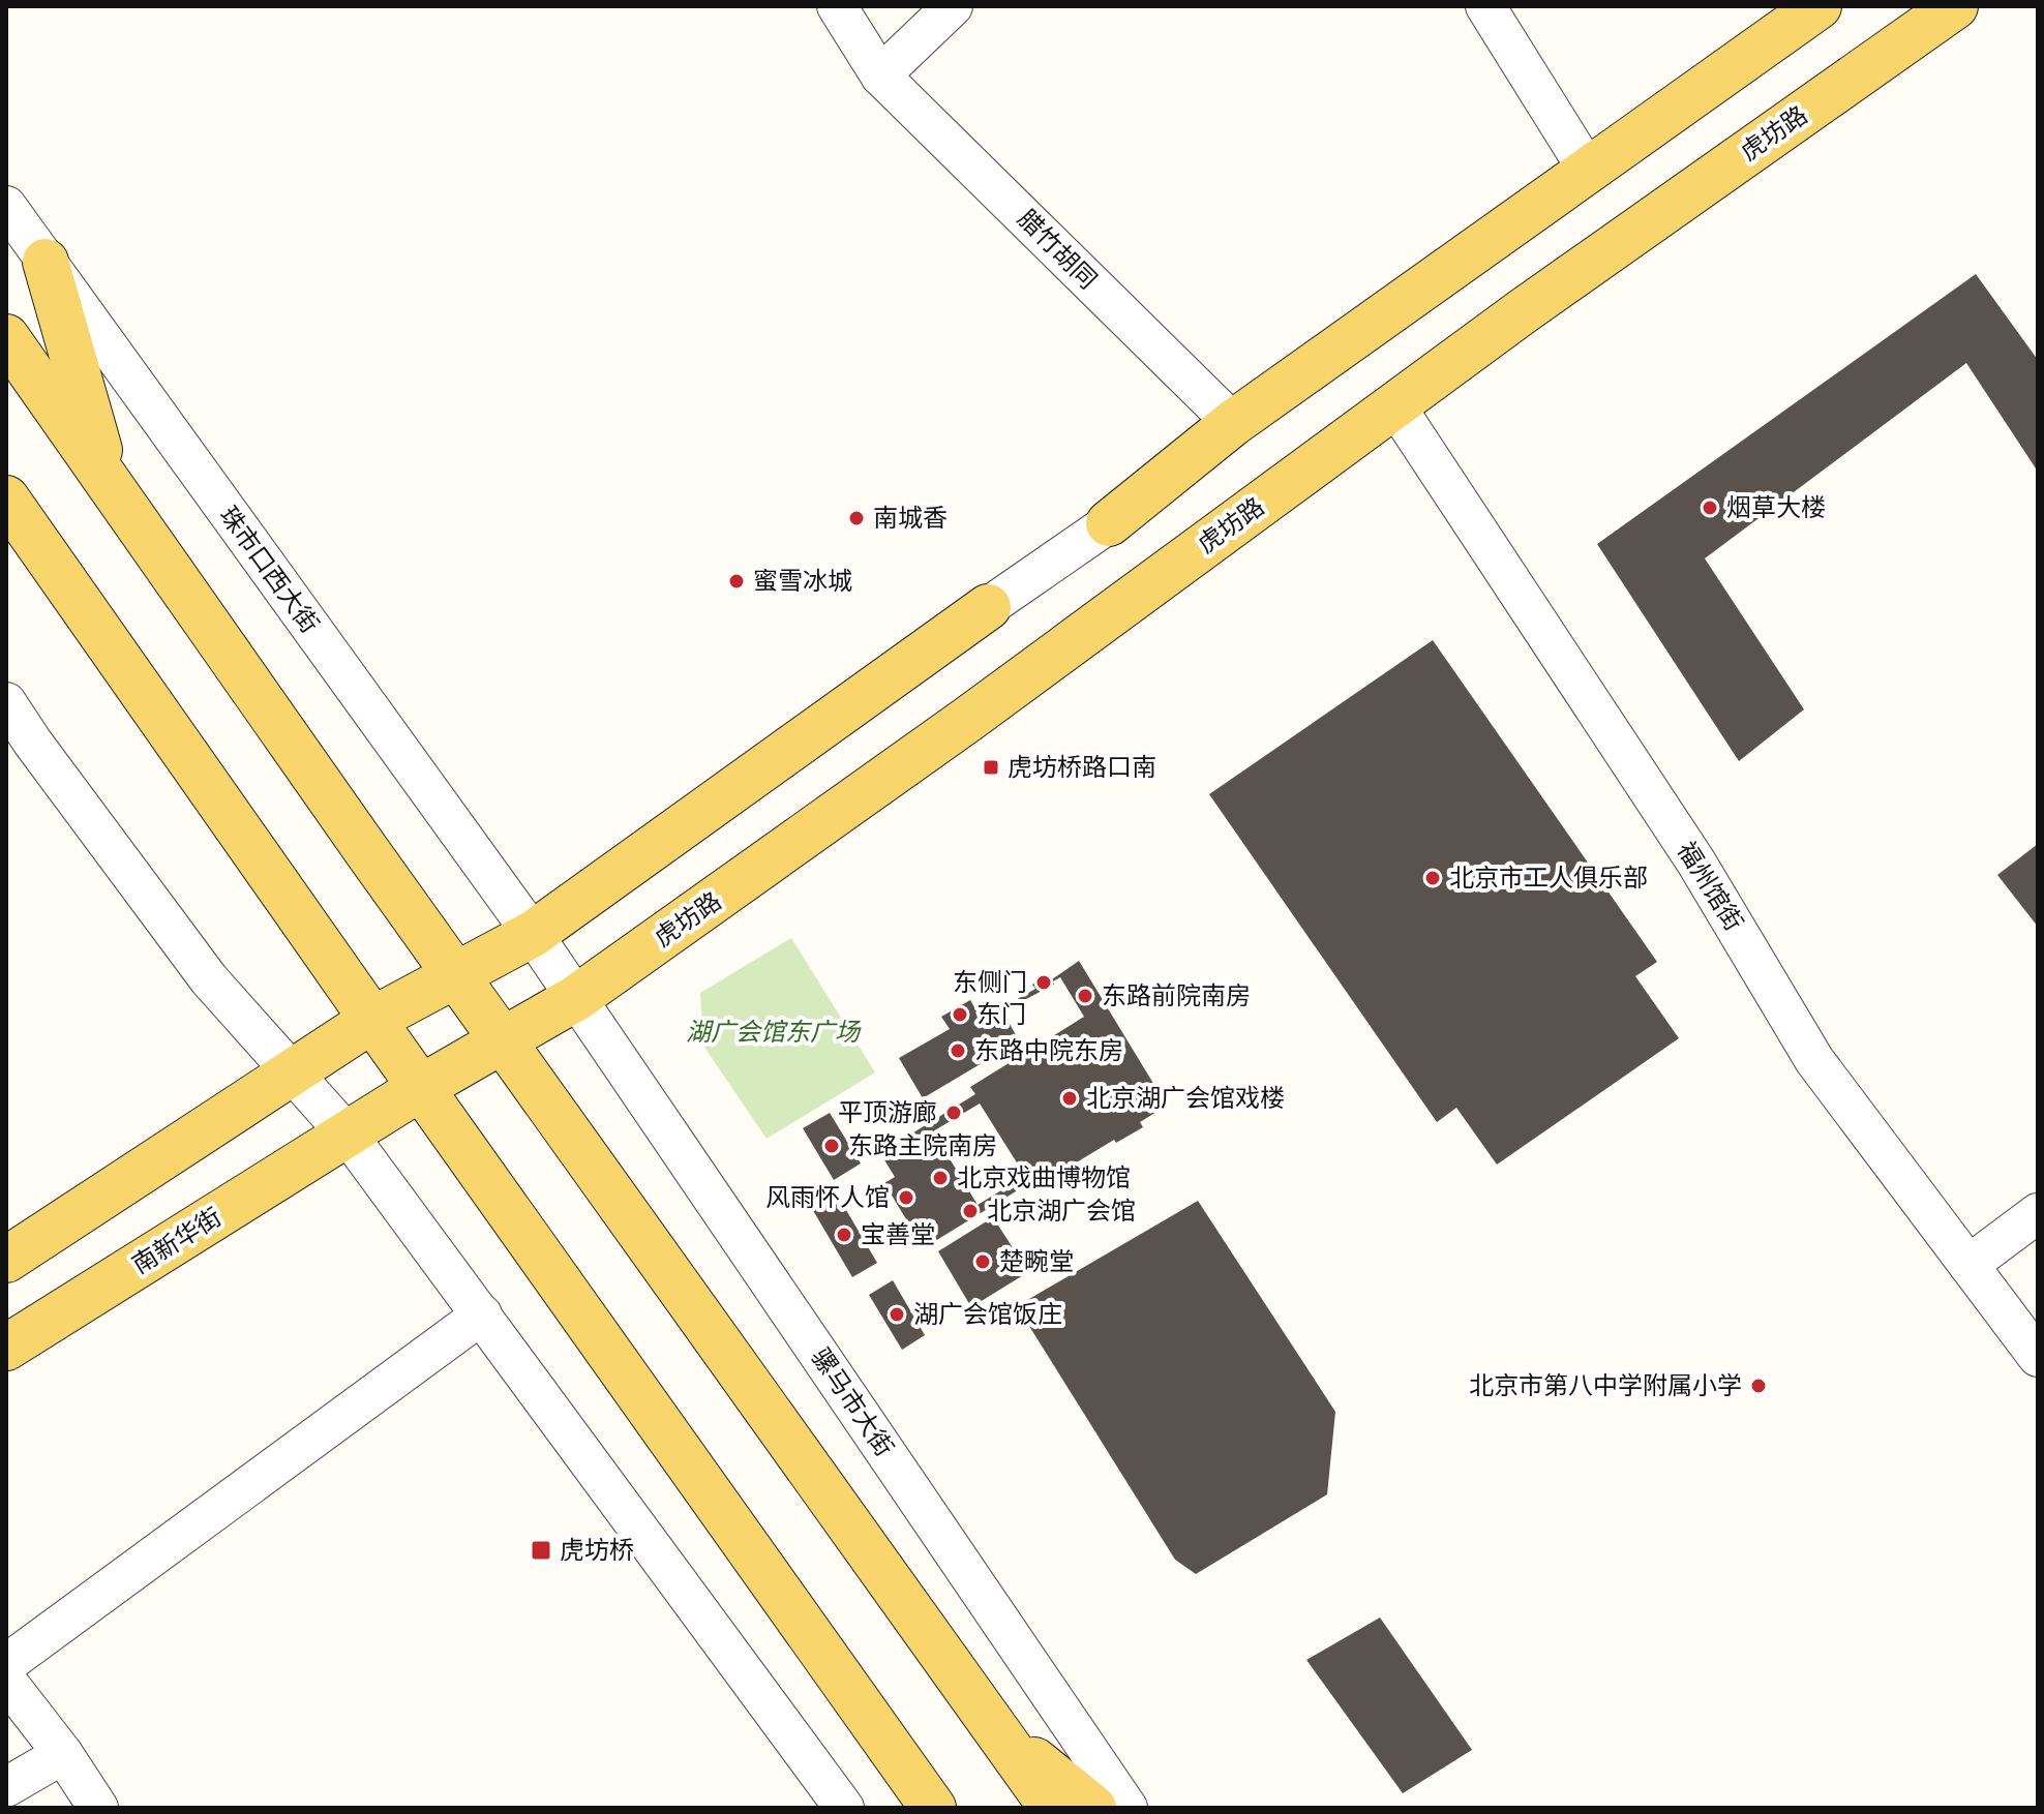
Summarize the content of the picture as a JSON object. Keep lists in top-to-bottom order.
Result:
{
  "streets": {
    "main road": ["虎坊路", "南新华街"],
    "street": [
      "腊竹胡同",
      "珠市口西大街",
      "福州馆街",
      "骡马市大街"
    ]
  },
  "crossings": [
    ["虎坊路", "珠市口西大街"],
    ["虎坊路", "福州馆街"],
    ["虎坊路", "南新华街"],
    ["虎坊路", "骡马市大街"],
    ["珠市口西大街", "骡马市大街"]
  ],
  "parks": ["湖广会馆东广场"],
  "places": {
    "other": [
      "烟草大楼",
      "南城香",
      "蜜雪冰城",
      "北京市工人俱乐部",
      "东侧门",
      "东路前院南房",
      "东门",
      "东路中院东房",
      "北京湖广会馆戏楼",
      "平顶游廊",
      "东路主院南房",
      "北京戏曲博物馆",
      "风雨怀人馆",
      "北京湖广会馆",
      "宝善堂",
      "楚畹堂",
      "湖广会馆饭庄",
      "北京市第八中学附属小学"
    ],
    "transit": ["虎坊桥路口南", "虎坊桥"]
  }
}
